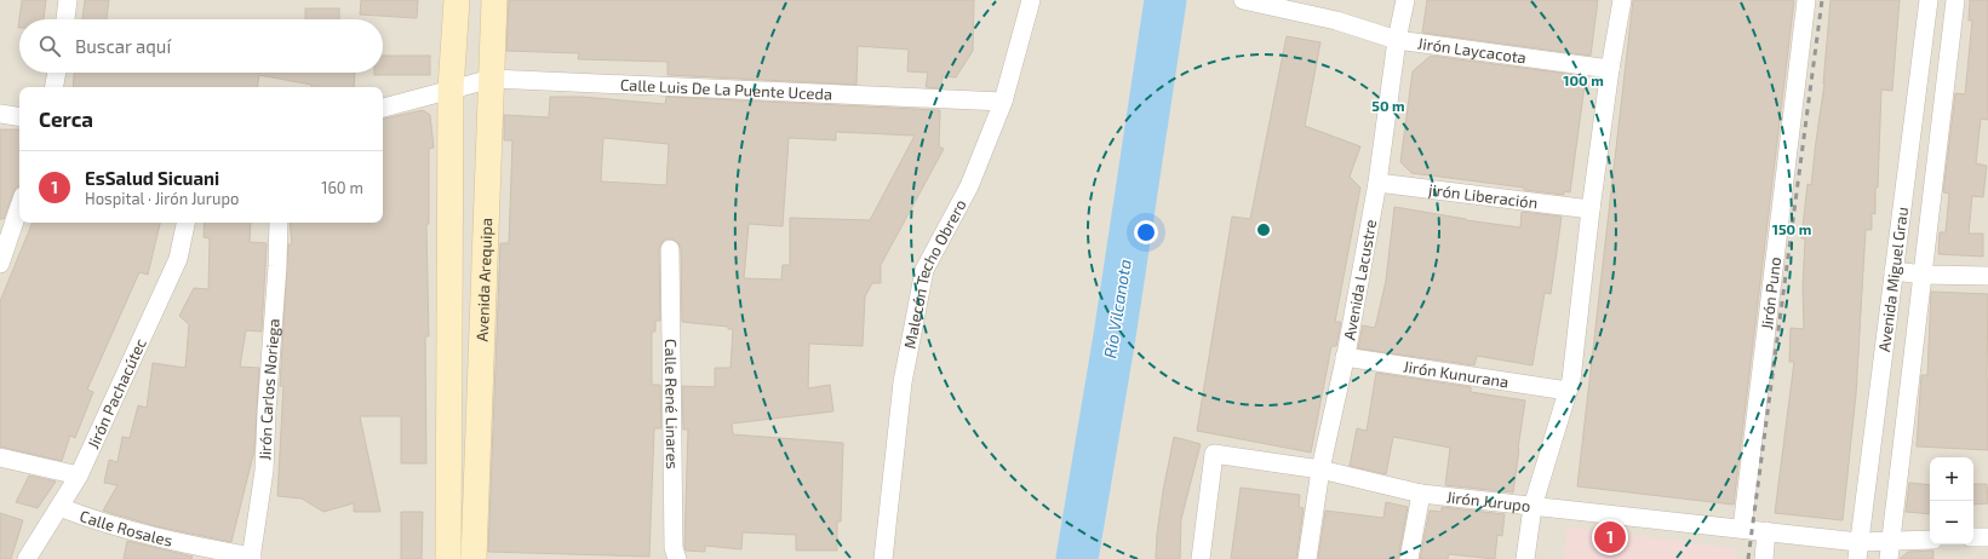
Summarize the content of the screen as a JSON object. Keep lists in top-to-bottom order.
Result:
{
  "streets": {
    "street": [
      "Jirón Laycacota",
      "Calle Luis De La Puente Uceda",
      "jirón Liberación",
      "Malecón Techo Obrero",
      "Avenida Arequipa",
      "Avenida Lacustre",
      "Avenida Miguel Grau",
      "Jirón Puno",
      "Jirón Kunurana",
      "Jirón Carlos Noriega",
      "Jirón Pachacútec",
      "Calle René Linares",
      "Jirón Jurupo",
      "Calle Rosales"
    ]
  },
  "crossings": [
    ["Jirón Laycacota", "Avenida Lacustre"],
    ["Calle Luis De La Puente Uceda", "Malecón Techo Obrero"],
    ["Calle Luis De La Puente Uceda", "Avenida Arequipa"],
    ["jirón Liberación", "Avenida Lacustre"],
    ["Avenida Lacustre", "Jirón Kunurana"],
    ["Avenida Lacustre", "Jirón Jurupo"],
    ["Avenida Miguel Grau", "Jirón Jurupo"],
    ["Jirón Puno", "Jirón Jurupo"],
    ["Jirón Carlos Noriega", "Calle Rosales"],
    ["Jirón Pachacútec", "Calle Rosales"]
  ],
  "water": ["Río Vilcanota"],
  "page": {
    "search": "Buscar aquí",
    "heading": "Cerca",
    "list": [
      {
        "mark": "1",
        "name": "EsSalud Sicuani",
        "note": "Hospital · Jirón Jurupo",
        "value": "160 m"
      }
    ],
    "map_buttons": ["+", "−"],
    "pins": "1"
  },
  "rings": ["100 m", "50 m", "150 m"]
}
